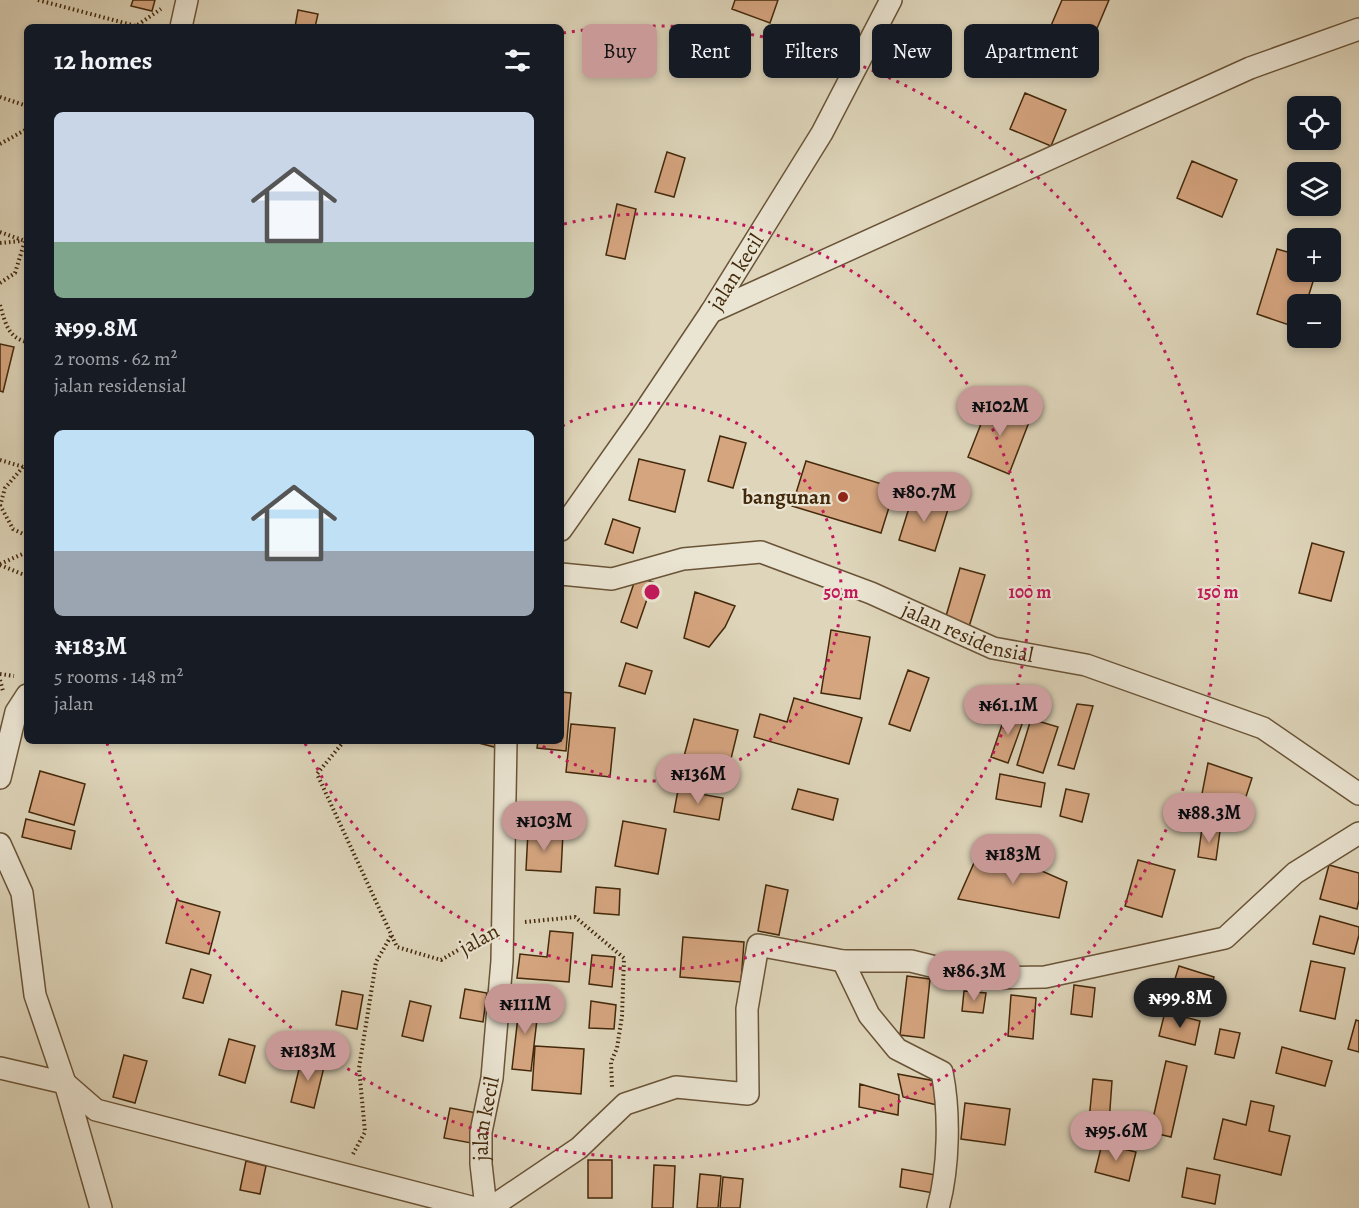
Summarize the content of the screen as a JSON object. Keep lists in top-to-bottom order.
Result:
{
  "streets": {
    "street": ["jalan kecil", "jalan residensial"],
    "path": ["jalan"]
  },
  "crossings": [
    ["jalan kecil", "jalan"]
  ],
  "places": ["bangunan"],
  "page": {
    "chip": [
      "Buy",
      "Rent",
      "Filters",
      "New",
      "Apartment"
    ],
    "heading": "12 homes",
    "map_buttons": ["+", "−"],
    "list": [
      {
        "name": "₦99.8M",
        "note": "2 rooms · 62 m² · jalan residensial"
      },
      {
        "name": "₦183M",
        "note": "5 rooms · 148 m² · jalan"
      }
    ],
    "price": [
      "₦102M",
      "₦80.7M",
      "₦61.1M",
      "₦136M",
      "₦88.3M",
      "₦103M",
      "₦183M",
      "₦86.3M",
      "₦99.8M",
      "₦111M",
      "₦183M",
      "₦95.6M"
    ]
  },
  "rings": ["50 m", "100 m", "150 m"]
}
